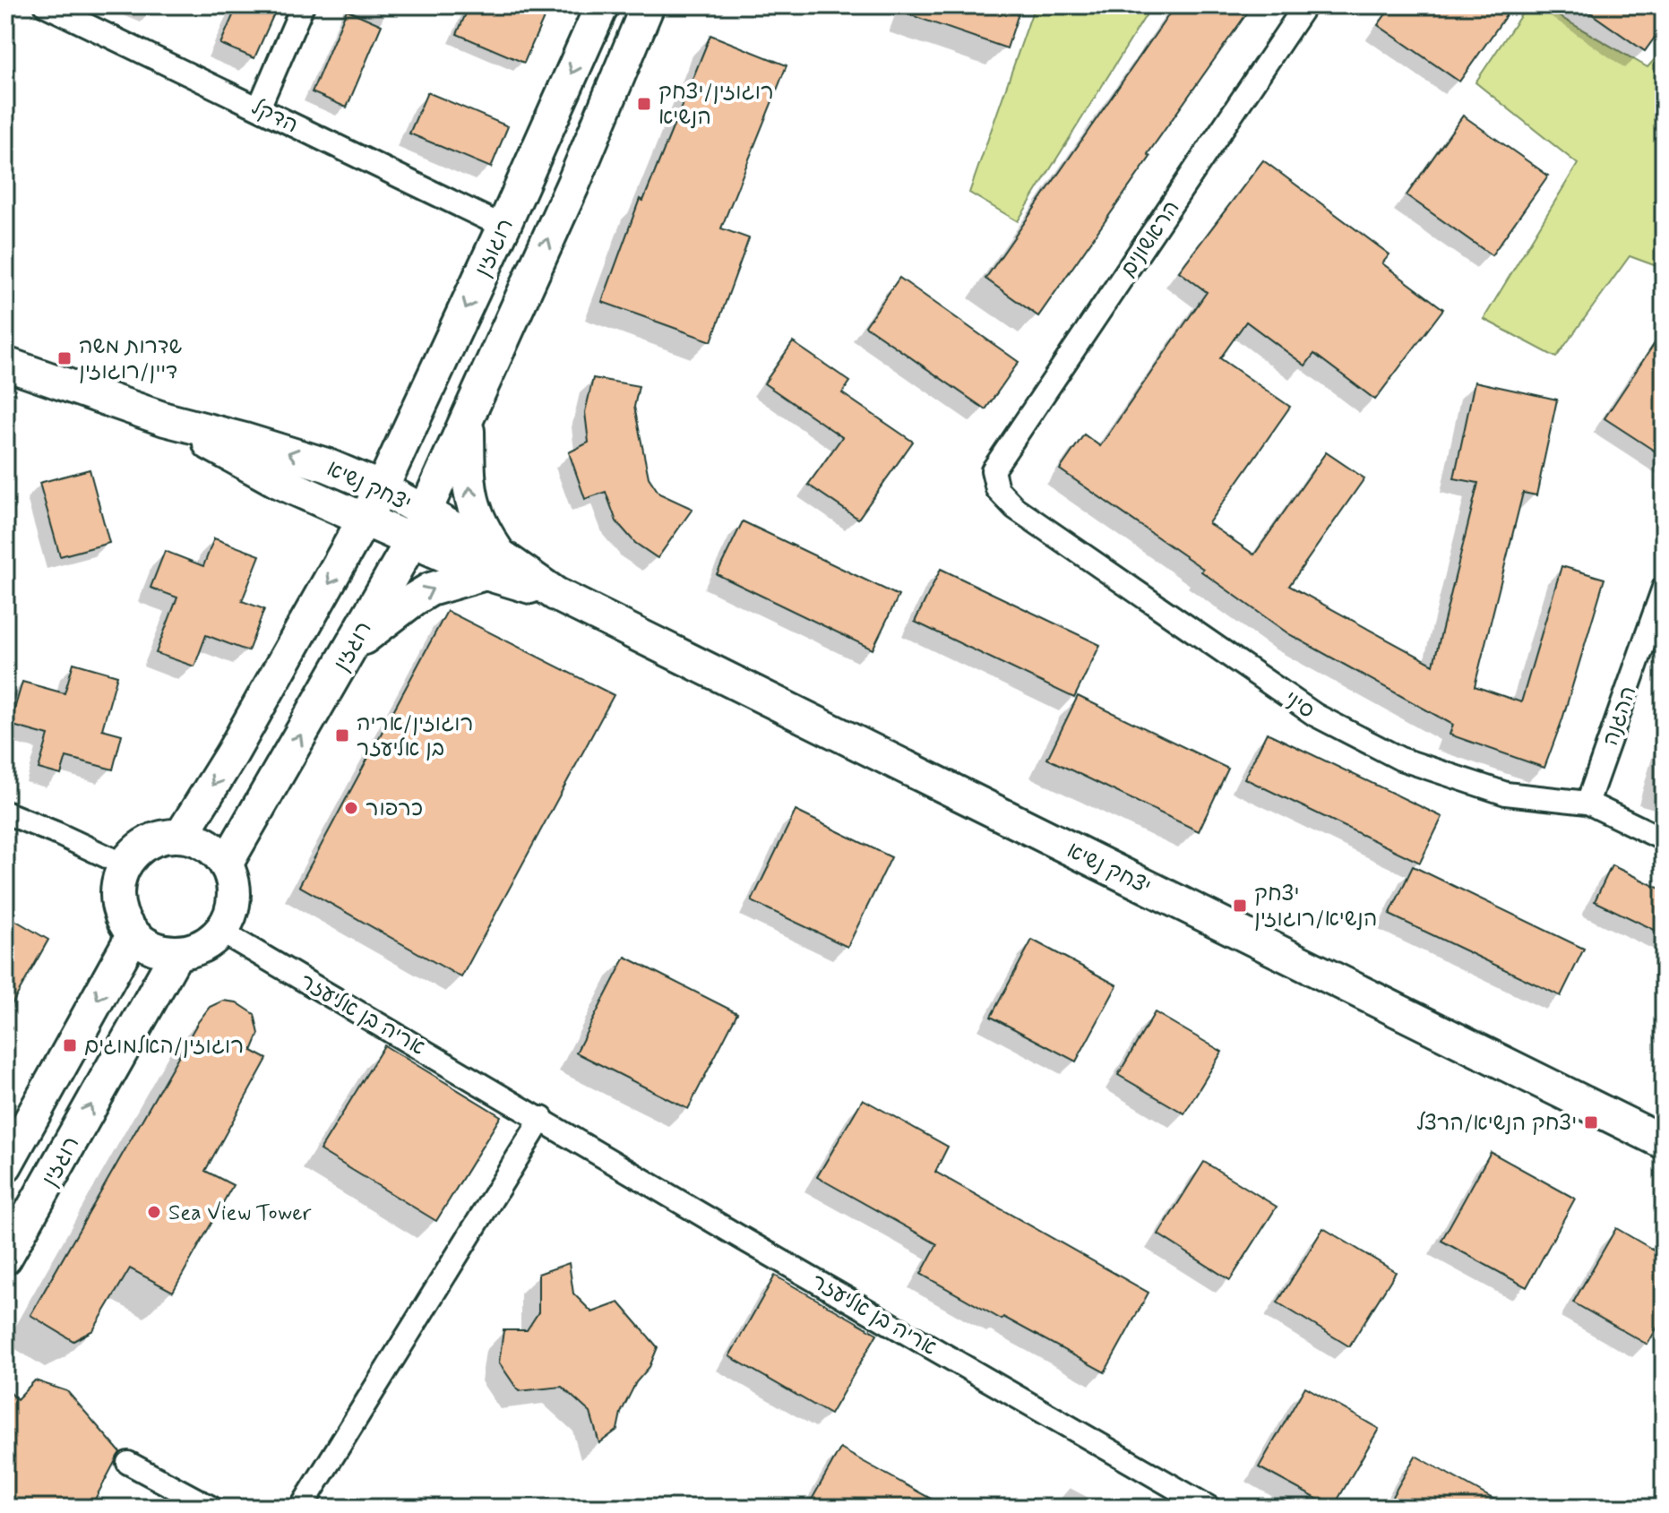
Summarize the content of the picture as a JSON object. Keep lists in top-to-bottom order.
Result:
{
  "streets": {
    "street": [
      "הדקל",
      "הראשונים",
      "רוגוזין",
      "יצחק נשיא",
      "רוגזין",
      "סיני",
      "ההגנה",
      "אריה בן אליעזר"
    ]
  },
  "crossings": [
    ["הדקל", "רוגוזין"],
    ["הראשונים", "סיני"],
    ["רוגוזין", "יצחק נשיא"],
    ["יצחק נשיא", "רוגזין"],
    ["רוגזין", "אריה בן אליעזר"],
    ["סיני", "ההגנה"]
  ],
  "places": {
    "transit": [
      "רוגוזין/יצחק הנשיא",
      "שדרות משה דיין/רוגוזין",
      "רוגוזין/אריה בן אליעזר",
      "יצחק הנשיא/רוגוזין",
      "רוגוזין/האלמוגים",
      "יצחק הנשיא/הרצל"
    ],
    "other": ["כרפור", "Sea View Tower"]
  }
}
